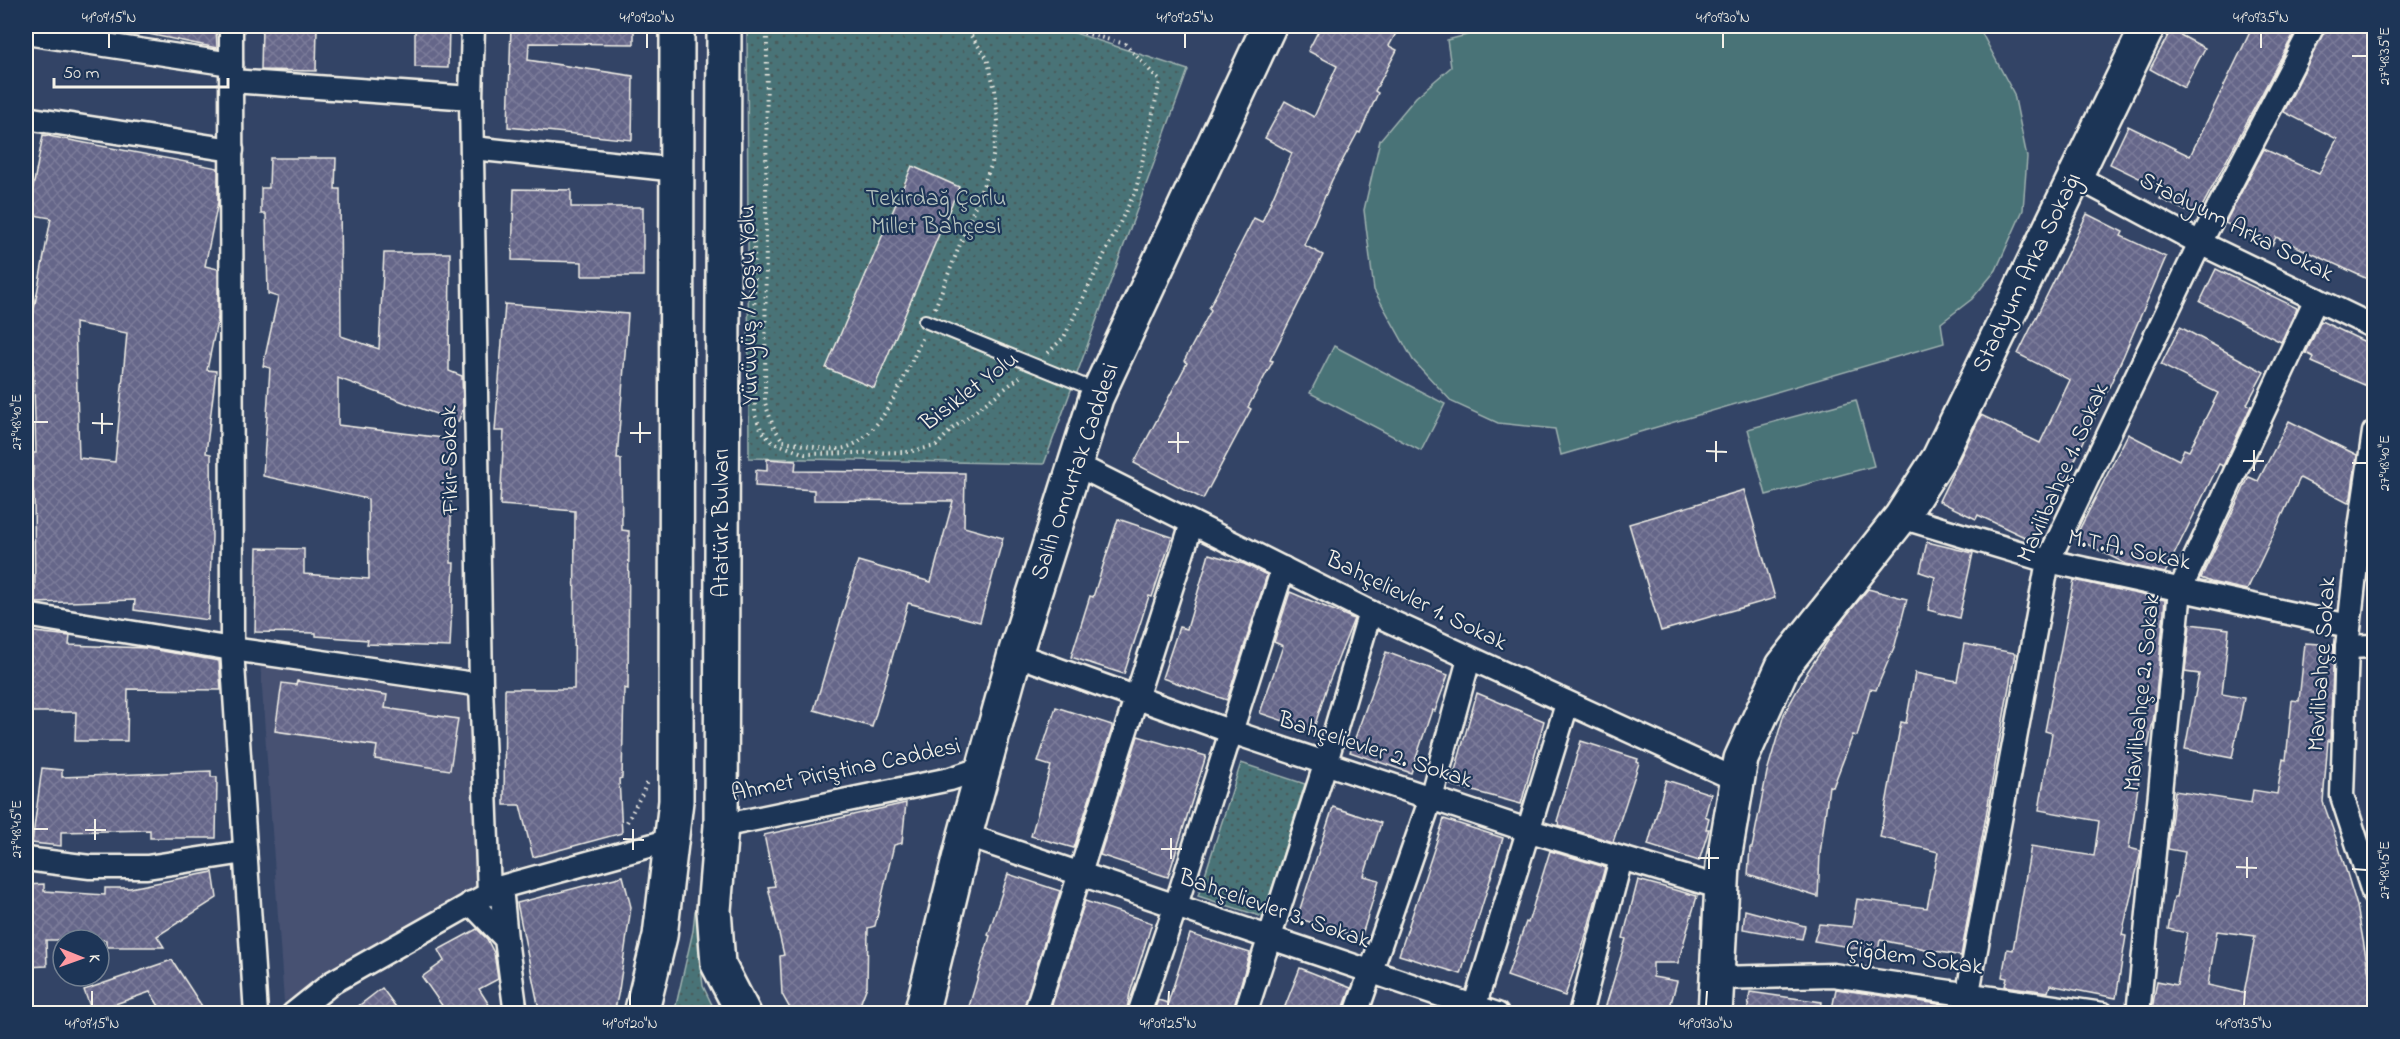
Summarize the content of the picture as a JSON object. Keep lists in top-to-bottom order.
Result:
{
  "streets": {
    "main road": ["Stadyum Arka Sokağı", "Salih Omurtak Caddesi", "Atatürk Bulvarı"],
    "street": [
      "Stadyum Arka Sokak",
      "Fikir Sokak",
      "Mavilibahçe 1. Sokak",
      "M.T.A. Sokak",
      "Bahçelievler 1. Sokak",
      "Mavilibahçe Sokak",
      "Mavilibahçe 2. Sokak",
      "Bahçelievler 2. Sokak",
      "Ahmet Piriştina Caddesi",
      "Bahçelievler 3. Sokak",
      "Çiğdem Sokak"
    ],
    "path": ["Yürüyüş / Koşu Yolu", "Bisiklet Yolu"]
  },
  "crossings": [
    ["Stadyum Arka Sokak", "Stadyum Arka Sokağı"],
    ["Stadyum Arka Sokak", "Mavilibahçe 1. Sokak"],
    ["Stadyum Arka Sokak", "Mavilibahçe 2. Sokak"],
    ["Stadyum Arka Sokağı", "M.T.A. Sokak"],
    ["Stadyum Arka Sokağı", "Bahçelievler 1. Sokak"],
    ["Stadyum Arka Sokağı", "Bahçelievler 2. Sokak"],
    ["Stadyum Arka Sokağı", "Çiğdem Sokak"],
    ["Salih Omurtak Caddesi", "Bahçelievler 1. Sokak"],
    ["Salih Omurtak Caddesi", "Bahçelievler 2. Sokak"],
    ["Salih Omurtak Caddesi", "Ahmet Piriştina Caddesi"],
    ["Salih Omurtak Caddesi", "Bahçelievler 3. Sokak"],
    ["Mavilibahçe 1. Sokak", "M.T.A. Sokak"],
    ["Mavilibahçe 1. Sokak", "Çiğdem Sokak"],
    ["Atatürk Bulvarı", "Ahmet Piriştina Caddesi"],
    ["M.T.A. Sokak", "Mavilibahçe Sokak"],
    ["M.T.A. Sokak", "Mavilibahçe 2. Sokak"]
  ],
  "parks": ["Tekirdağ Çorlu Millet Bahçesi"],
  "scale_bar": "50 m",
  "north": "right",
  "coordinates": [
    "41°09'15\"N",
    "41°09'20\"N",
    "41°09'25\"N",
    "41°09'30\"N",
    "41°09'35\"N",
    "27°48'35\"E",
    "27°48'40\"E",
    "27°48'45\"E"
  ]
}
